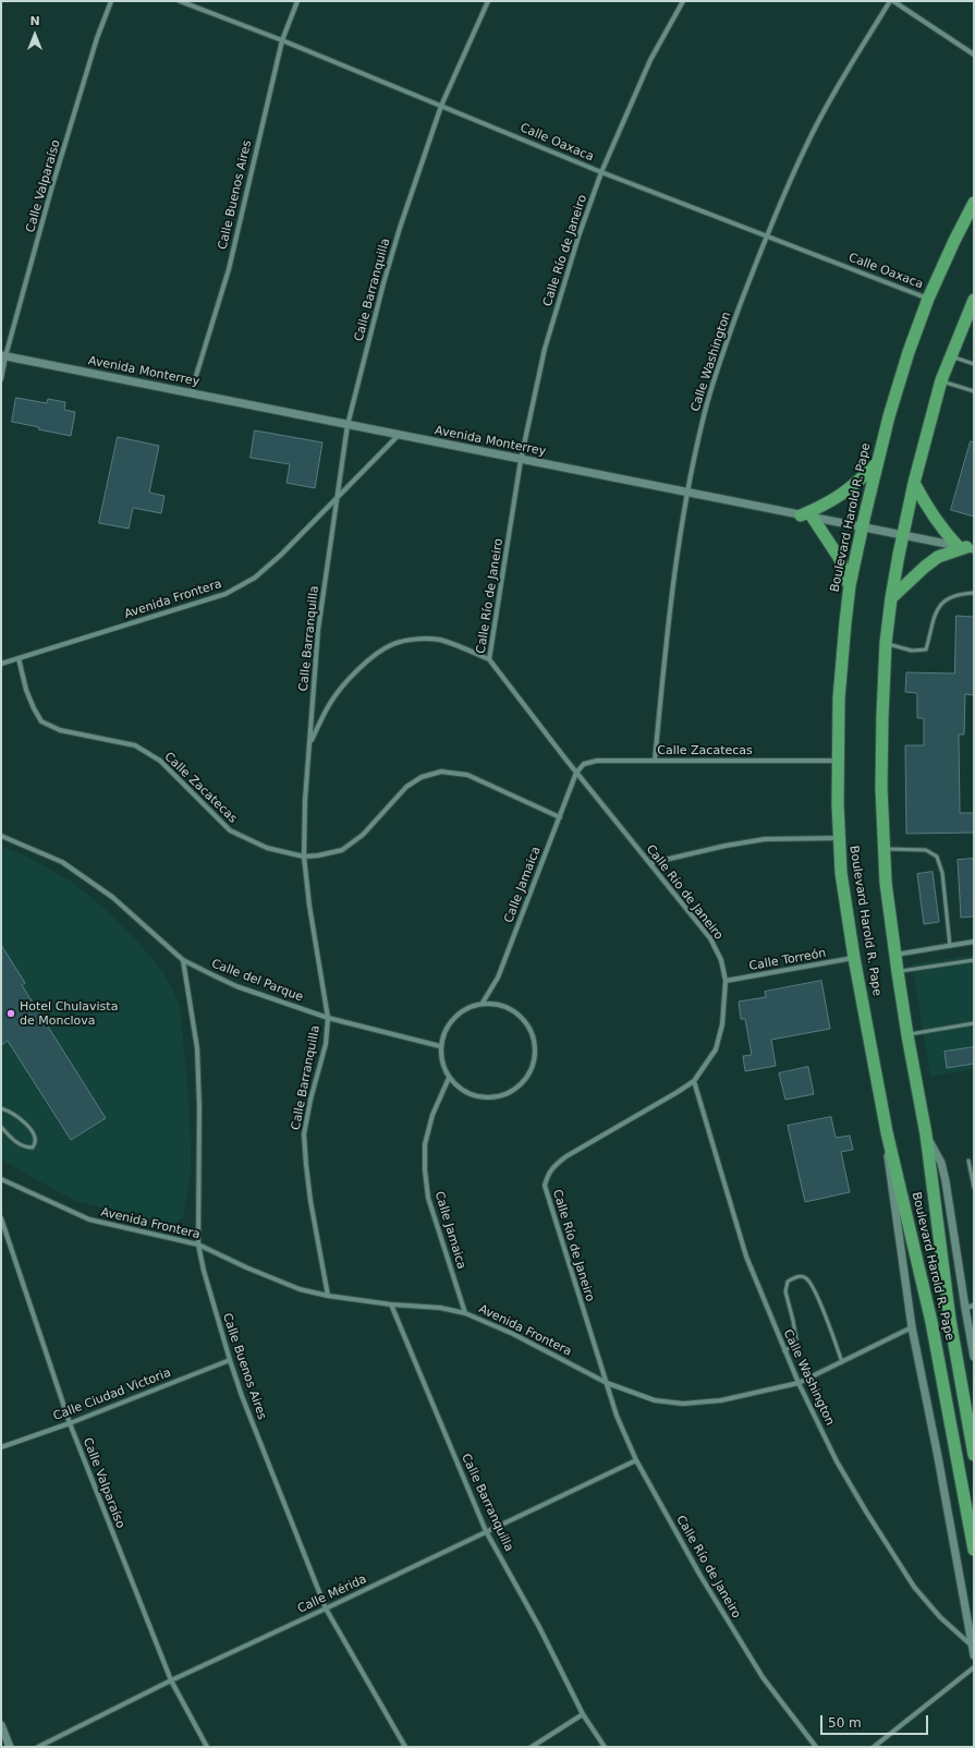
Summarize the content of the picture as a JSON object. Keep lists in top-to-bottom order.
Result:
{
  "streets": {
    "highway": ["Boulevard Harold R. Pape"],
    "street": [
      "Calle Oaxaca",
      "Calle Valparaíso",
      "Calle Buenos Aires",
      "Calle Río de Janeiro",
      "Calle Barranquilla",
      "Calle Washington",
      "Avenida Monterrey",
      "Avenida Frontera",
      "Calle Zacatecas",
      "Calle Jamaica",
      "Calle Torreón",
      "Calle del Parque",
      "Calle Ciudad Victoria",
      "Calle Mérida"
    ]
  },
  "crossings": [
    ["Calle Oaxaca", "Calle Buenos Aires"],
    ["Calle Oaxaca", "Calle Río de Janeiro"],
    ["Calle Oaxaca", "Calle Barranquilla"],
    ["Calle Oaxaca", "Calle Washington"],
    ["Calle Oaxaca", "Boulevard Harold R. Pape"],
    ["Calle Valparaíso", "Avenida Monterrey"],
    ["Calle Valparaíso", "Calle Ciudad Victoria"],
    ["Calle Valparaíso", "Calle Mérida"],
    ["Calle Buenos Aires", "Avenida Monterrey"],
    ["Calle Buenos Aires", "Avenida Frontera"],
    ["Calle Buenos Aires", "Calle del Parque"],
    ["Calle Buenos Aires", "Calle Ciudad Victoria"],
    ["Calle Buenos Aires", "Calle Mérida"],
    ["Calle Río de Janeiro", "Calle Washington"],
    ["Calle Río de Janeiro", "Avenida Monterrey"],
    ["Calle Río de Janeiro", "Avenida Frontera"],
    ["Calle Río de Janeiro", "Calle Zacatecas"],
    ["Calle Río de Janeiro", "Calle Jamaica"],
    ["Calle Río de Janeiro", "Calle Torreón"],
    ["Calle Río de Janeiro", "Calle Mérida"],
    ["Calle Barranquilla", "Avenida Monterrey"],
    ["Calle Barranquilla", "Avenida Frontera"],
    ["Calle Barranquilla", "Calle Zacatecas"],
    ["Calle Barranquilla", "Calle del Parque"],
    ["Calle Barranquilla", "Calle Mérida"],
    ["Calle Washington", "Avenida Monterrey"],
    ["Calle Washington", "Avenida Frontera"],
    ["Calle Washington", "Calle Zacatecas"],
    ["Avenida Monterrey", "Boulevard Harold R. Pape"],
    ["Avenida Monterrey", "Avenida Frontera"],
    ["Boulevard Harold R. Pape", "Calle Zacatecas"],
    ["Boulevard Harold R. Pape", "Calle Torreón"],
    ["Avenida Frontera", "Calle Zacatecas"],
    ["Avenida Frontera", "Calle Jamaica"],
    ["Calle Zacatecas", "Calle Jamaica"],
    ["Calle Jamaica", "Calle del Parque"]
  ],
  "places": ["Hotel Chulavista de Monclova"],
  "scale_bar": "50 m",
  "north": "top"
}
